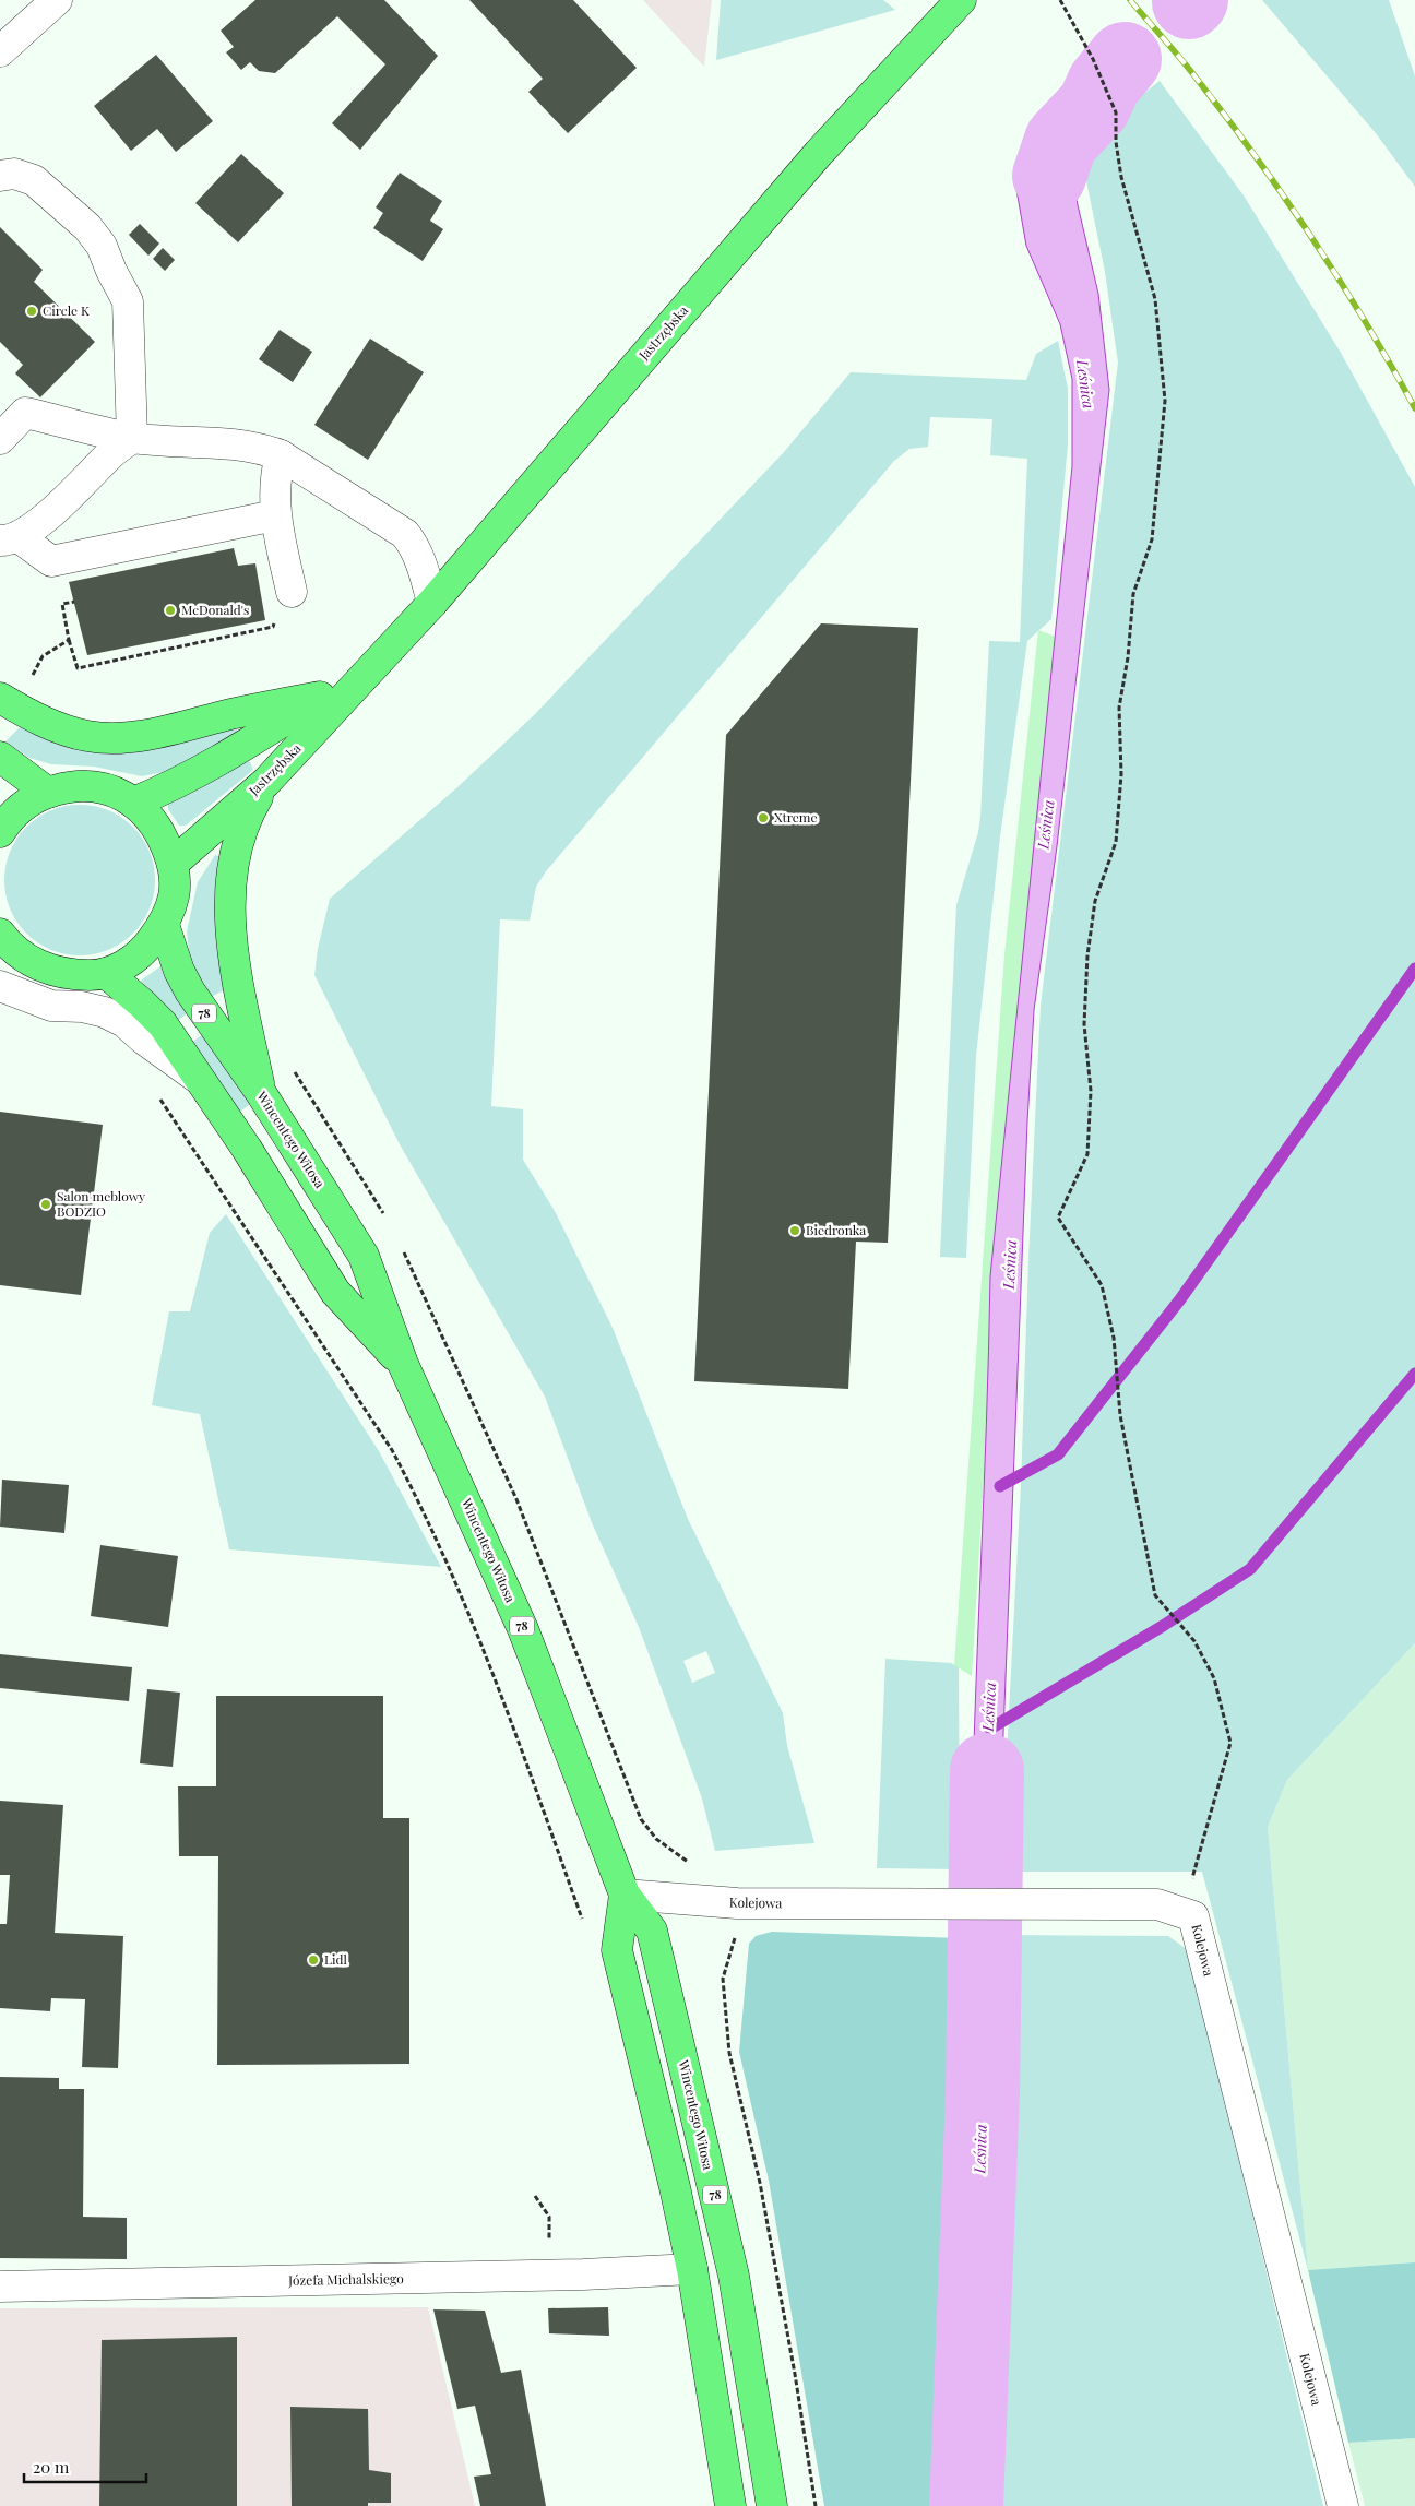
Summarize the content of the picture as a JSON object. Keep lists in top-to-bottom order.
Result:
{
  "streets": {
    "main road": ["Jastrzębska", "78", "Wincentego Witosa"],
    "street": ["Kolejowa", "Józefa Michalskiego"]
  },
  "crossings": [
    ["Wincentego Witosa", "Kolejowa"],
    ["Wincentego Witosa", "Józefa Michalskiego"]
  ],
  "water": ["Leśnica"],
  "places": [
    "Circle K",
    "McDonald's",
    "Xtreme",
    "Salon meblowy BODZIO",
    "Biedronka",
    "Lidl"
  ],
  "scale_bar": "20 m"
}
